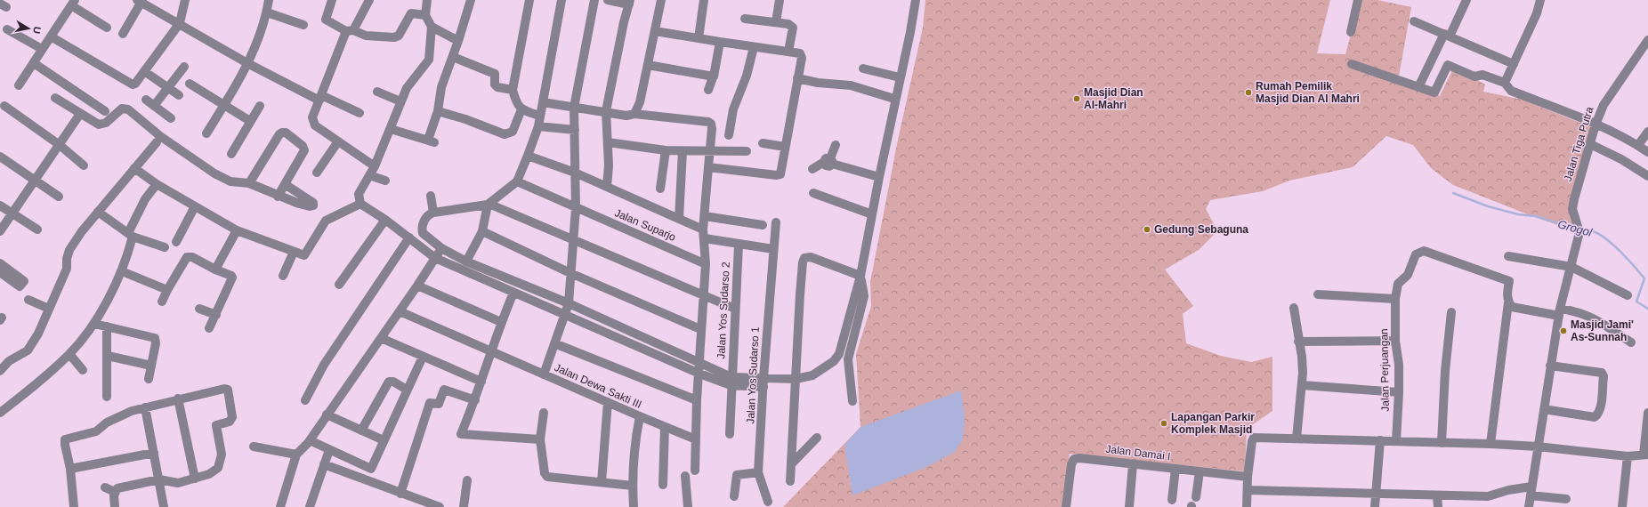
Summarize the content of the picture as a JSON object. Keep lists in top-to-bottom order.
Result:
{
  "streets": {
    "street": [
      "Jalan Tiga Putra",
      "Jalan Suparjo",
      "Jalan Yos Sudarso 2",
      "Jalan Perjuangan",
      "Jalan Yos Sudarso 1",
      "Jalan Dewa Sakti III",
      "Jalan Damai I"
    ]
  },
  "water": ["Grogol"],
  "places": [
    "Rumah Pemilik Masjid Dian Al Mahri",
    "Masjid Dian Al-Mahri",
    "Gedung Sebaguna",
    "Masjid Jami' As-Sunnah",
    "Lapangan Parkir Komplek Masjid"
  ],
  "north": "right"
}
